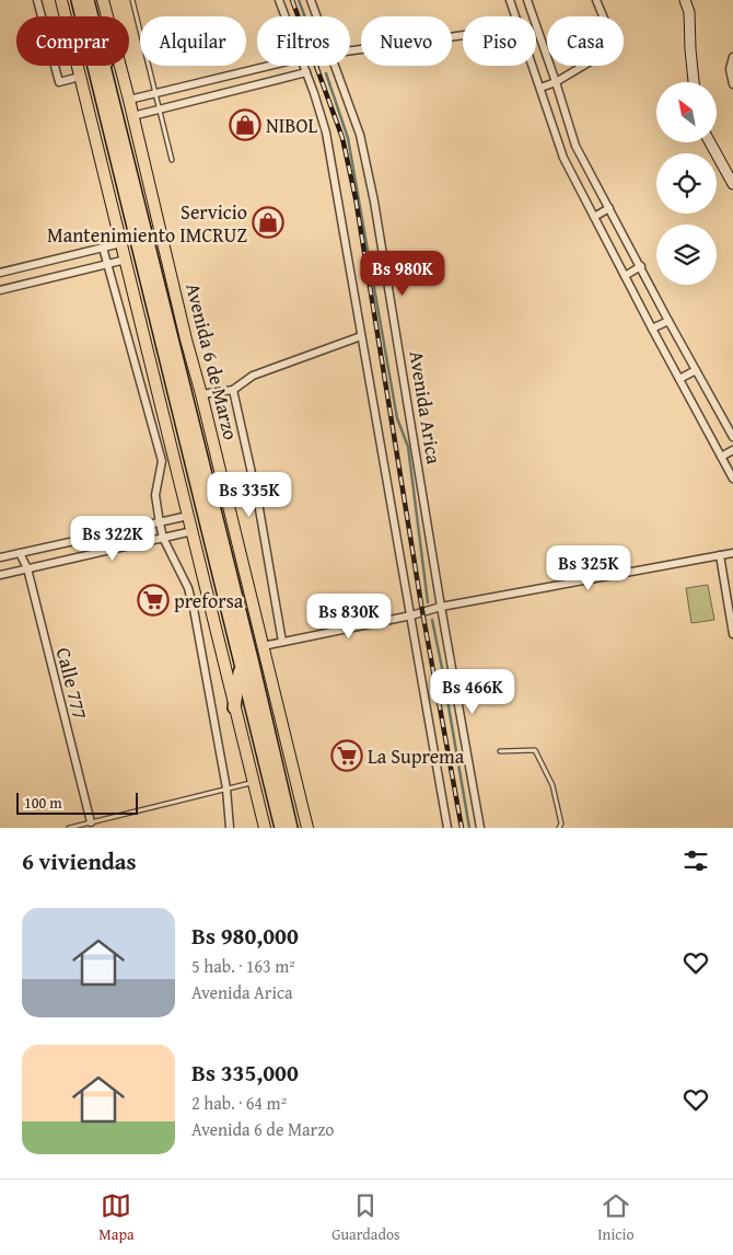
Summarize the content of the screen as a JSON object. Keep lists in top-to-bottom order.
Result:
{
  "streets": {
    "highway": ["Avenida 6 de Marzo"],
    "street": ["Avenida Arica", "Calle 777"]
  },
  "places": {
    "shop": ["NIBOL", "Servicio Mantenimiento IMCRUZ"],
    "supermarket": ["preforsa", "La Suprema"]
  },
  "scale_bar": "100 m",
  "north": "top left",
  "page": {
    "chip": [
      "Comprar",
      "Alquilar",
      "Filtros",
      "Nuevo",
      "Piso",
      "Casa"
    ],
    "price": [
      "Bs 980K",
      "Bs 335K",
      "Bs 322K",
      "Bs 325K",
      "Bs 830K",
      "Bs 466K"
    ],
    "scale": "100 m",
    "heading": "6 viviendas",
    "list": [
      {
        "name": "Bs 980,000",
        "note": "5 hab. · 163 m² · Avenida Arica"
      },
      {
        "name": "Bs 335,000",
        "note": "2 hab. · 64 m² · Avenida 6 de Marzo"
      }
    ],
    "tabs": ["Mapa", "Guardados", "Inicio"]
  }
}
